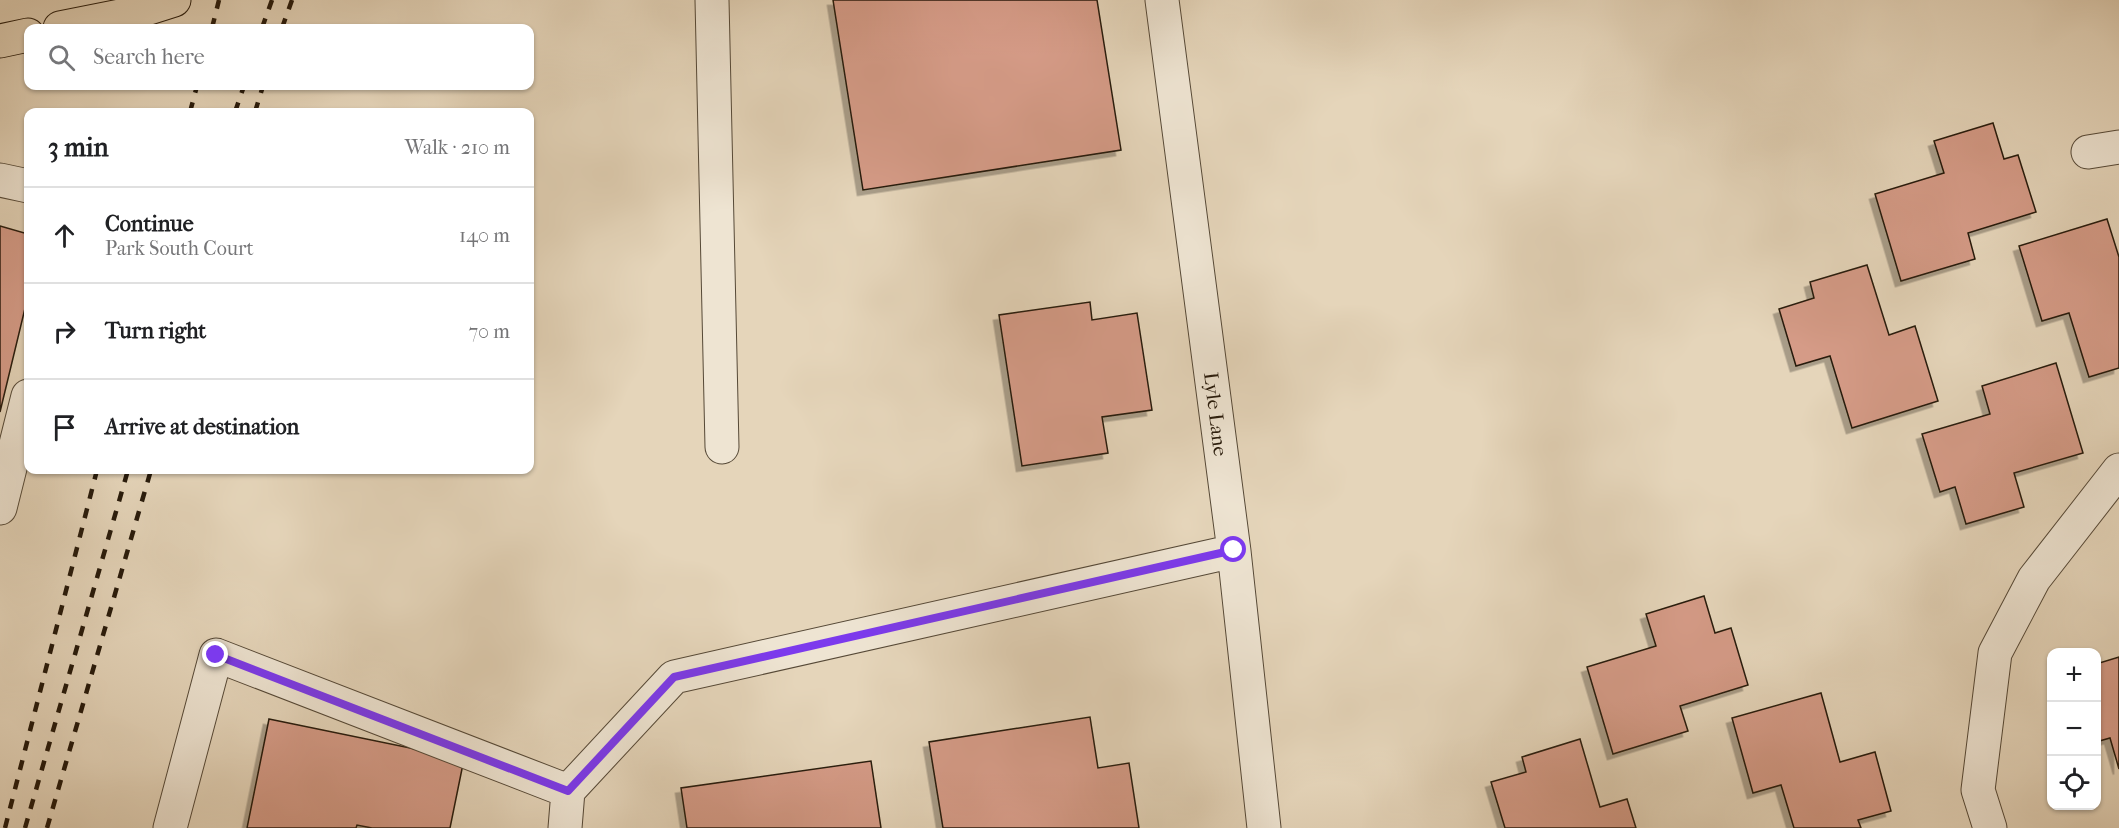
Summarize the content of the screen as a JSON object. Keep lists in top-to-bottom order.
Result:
{
  "streets": {
    "street": ["Lyle Lane"]
  },
  "page": {
    "search": "Search here",
    "heading": ["3 min", "Walk · 210 m"],
    "list": [
      ["Continue", "Park South Court", "140 m"],
      ["Turn right", "70 m"],
      "Arrive at destination"
    ],
    "map_buttons": ["+", "−"]
  }
}
